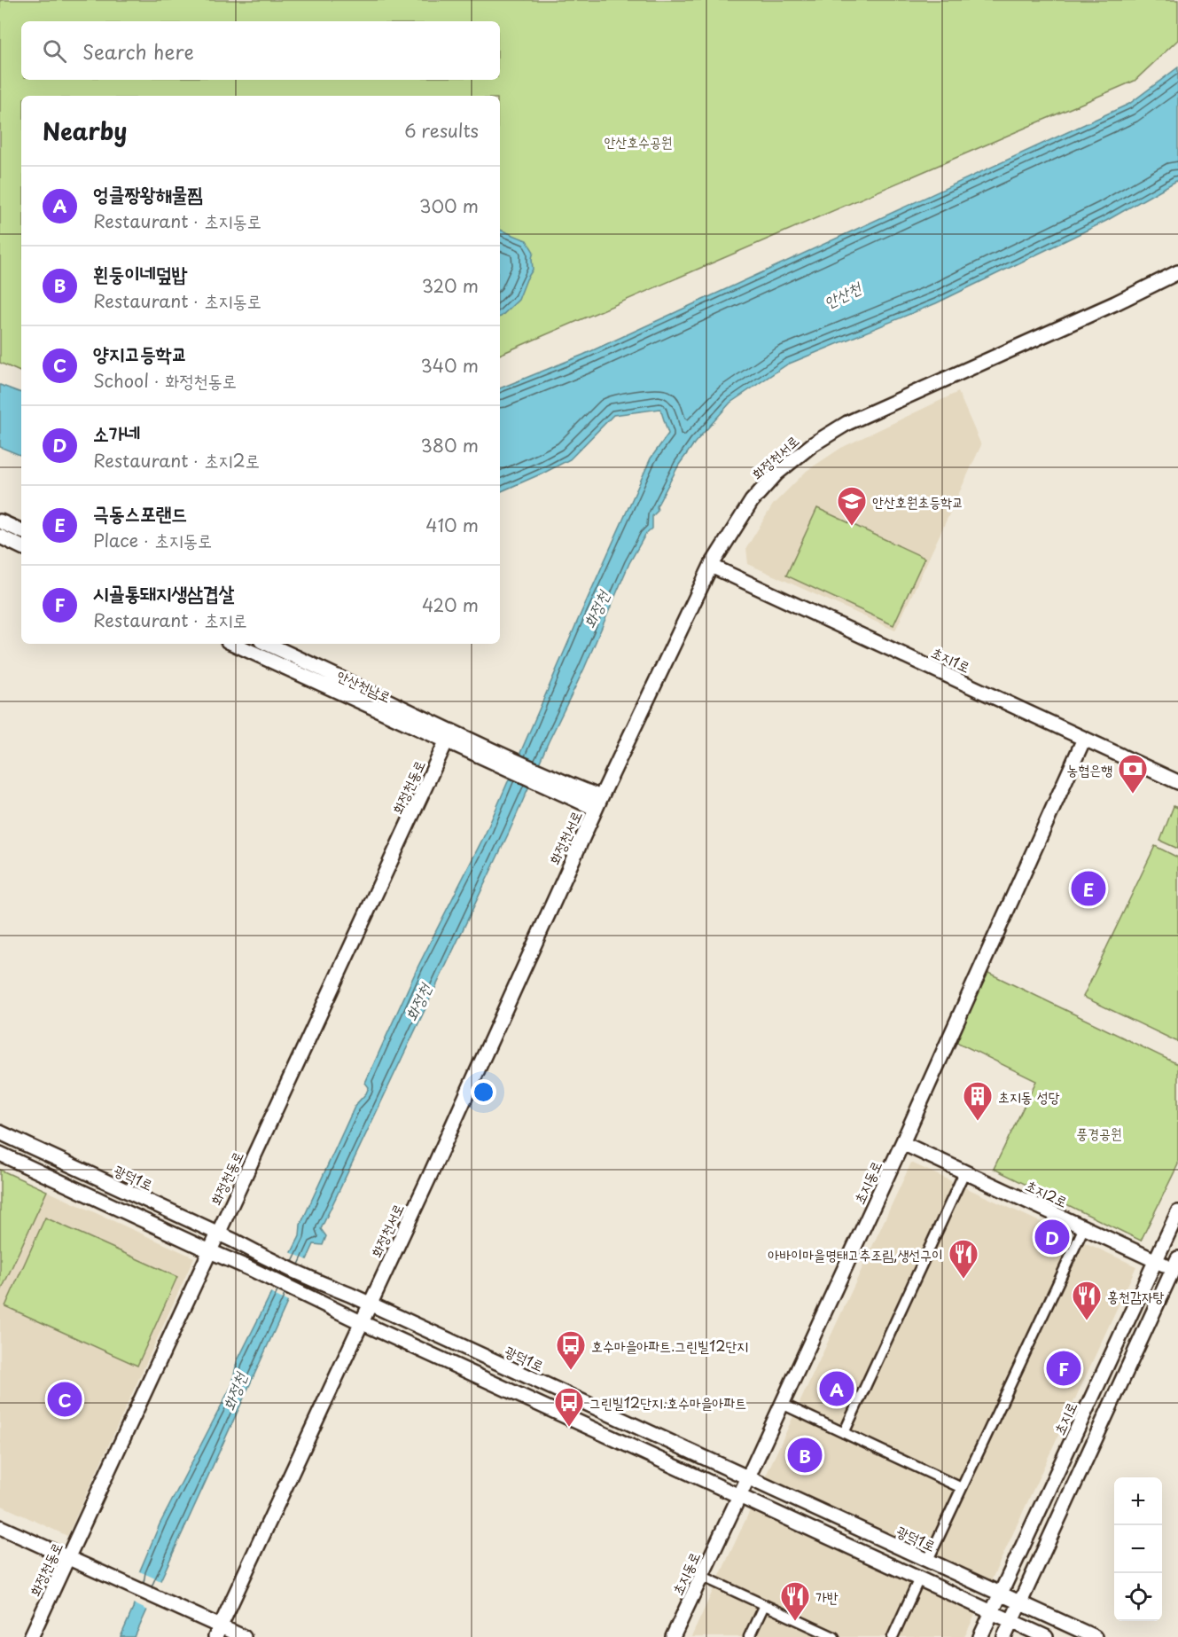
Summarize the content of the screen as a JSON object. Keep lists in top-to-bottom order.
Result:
{
  "streets": {
    "street": [
      "화정천서로",
      "초지1로",
      "안산천남로",
      "화정천동로",
      "광덕1로",
      "초지동로",
      "초지2로",
      "초지로"
    ]
  },
  "crossings": [
    ["화정천서로", "초지1로"],
    ["화정천서로", "안산천남로"],
    ["화정천서로", "광덕1로"],
    ["초지1로", "초지동로"],
    ["안산천남로", "화정천동로"],
    ["화정천동로", "광덕1로"],
    ["광덕1로", "초지동로"],
    ["광덕1로", "초지로"],
    ["초지동로", "초지2로"],
    ["초지2로", "초지로"]
  ],
  "water": ["안산천", "화정천"],
  "parks": ["안산호수공원", "풍경공원"],
  "places": {
    "school or university": ["안산호원초등학교"],
    "bank": ["농협은행"],
    "building": ["초지동 성당"],
    "restaurant": ["아바이마을명태고추조림,생선구이", "홍천감자탕", "가반"],
    "bus stop": ["호수마을아파트.그린빌12단지", "그린빌12단지.호수마을아파트"]
  },
  "page": {
    "search": "Search here",
    "heading": ["Nearby", "6 results"],
    "list": [
      {
        "mark": "A",
        "name": "엉클짱왕해물찜",
        "note": "Restaurant · 초지동로",
        "value": "300 m"
      },
      {
        "mark": "B",
        "name": "흰둥이네덮밥",
        "note": "Restaurant · 초지동로",
        "value": "320 m"
      },
      {
        "mark": "C",
        "name": "양지고등학교",
        "note": "School · 화정천동로",
        "value": "340 m"
      },
      {
        "mark": "D",
        "name": "소가네",
        "note": "Restaurant · 초지2로",
        "value": "380 m"
      },
      {
        "mark": "E",
        "name": "극동스포랜드",
        "note": "Place · 초지동로",
        "value": "410 m"
      },
      {
        "mark": "F",
        "name": "시골통돼지생삼겹살",
        "note": "Restaurant · 초지로",
        "value": "420 m"
      }
    ],
    "pins": [
      "E",
      "D",
      "F",
      "A",
      "C",
      "B"
    ],
    "map_buttons": ["+", "−"]
  }
}
